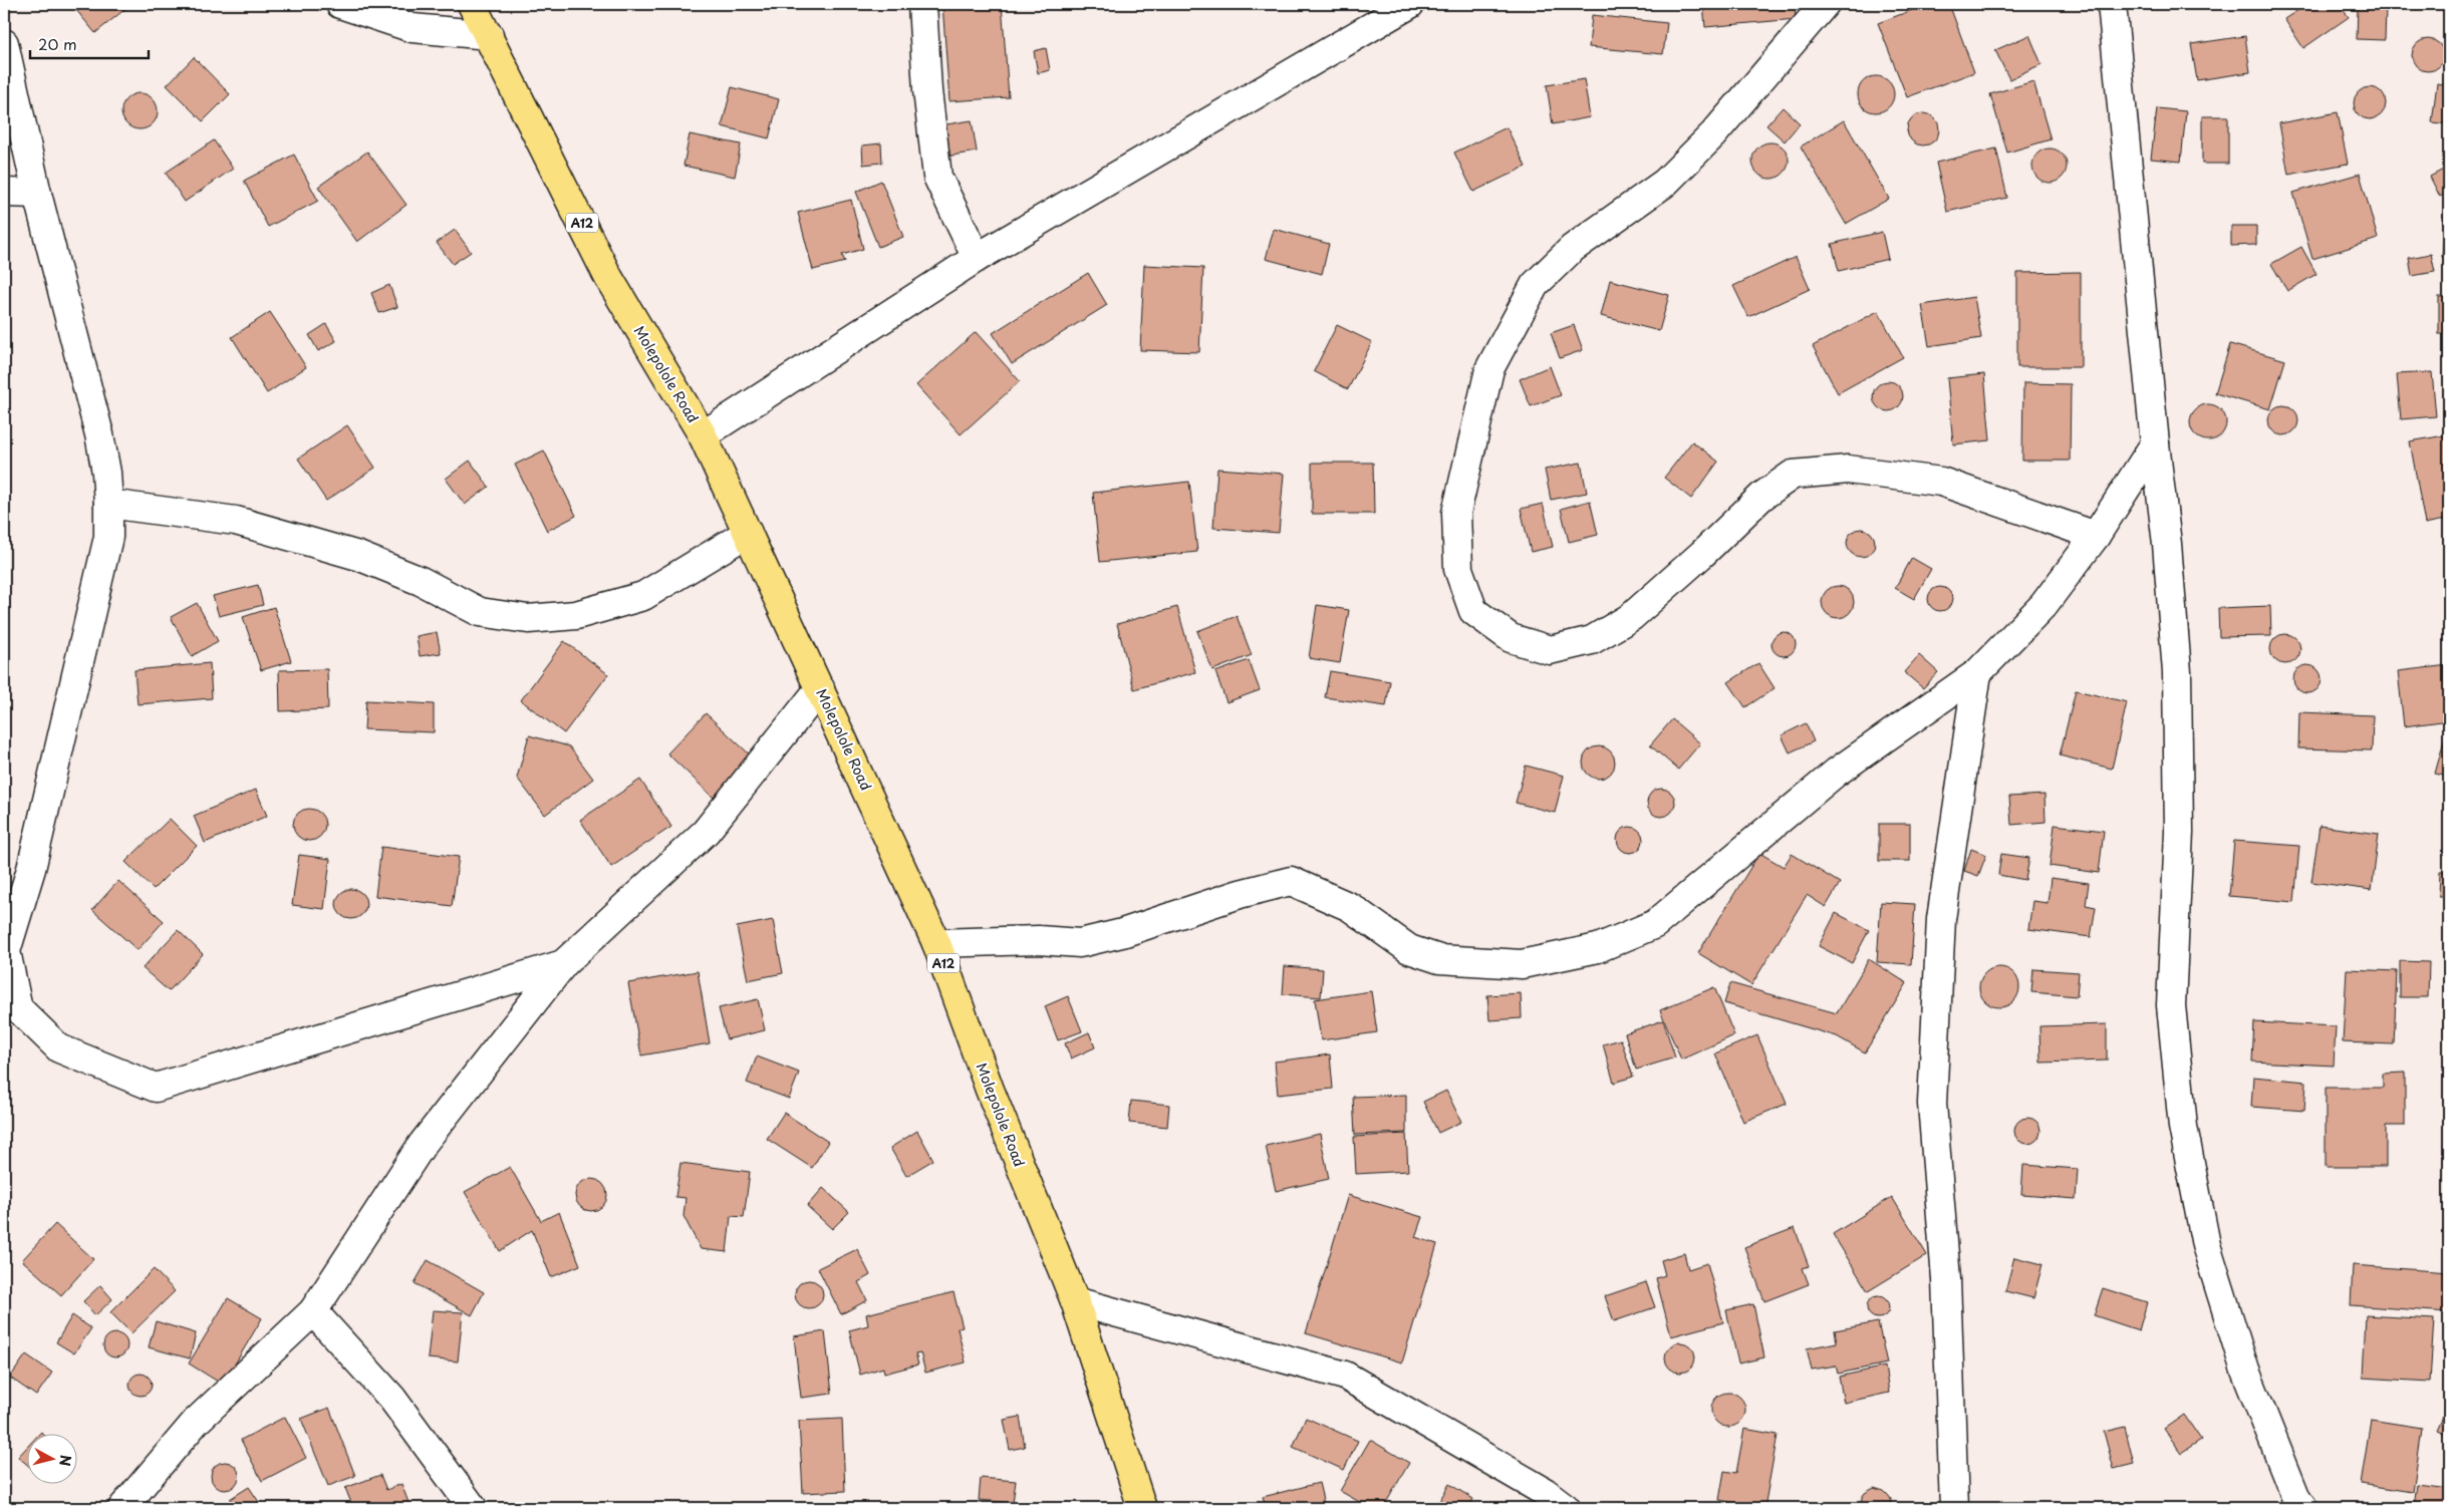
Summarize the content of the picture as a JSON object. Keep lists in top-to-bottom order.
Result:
{
  "streets": {
    "main road": ["A12", "Molepolole Road"]
  },
  "scale_bar": "20 m",
  "north": "right"
}
